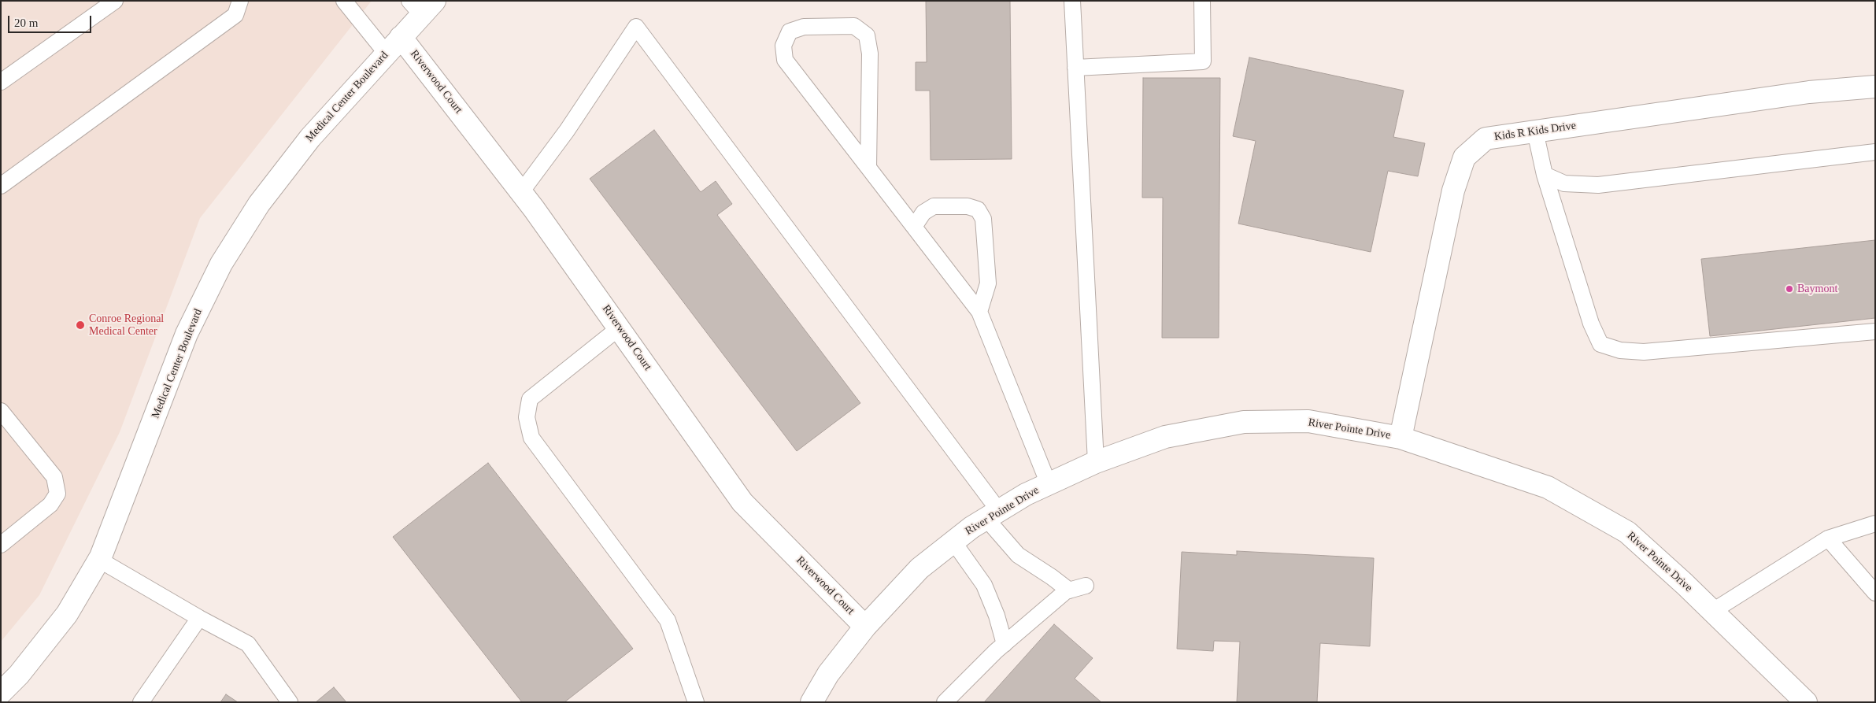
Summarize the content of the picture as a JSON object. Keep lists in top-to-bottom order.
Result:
{
  "streets": {
    "street": [
      "Riverwood Court",
      "Medical Center Boulevard",
      "Kids R Kids Drive",
      "River Pointe Drive"
    ]
  },
  "crossings": [
    ["Riverwood Court", "Medical Center Boulevard"],
    ["Riverwood Court", "River Pointe Drive"],
    ["Kids R Kids Drive", "River Pointe Drive"]
  ],
  "places": ["Baymont", "Conroe Regional Medical Center"],
  "scale_bar": "20 m"
}
